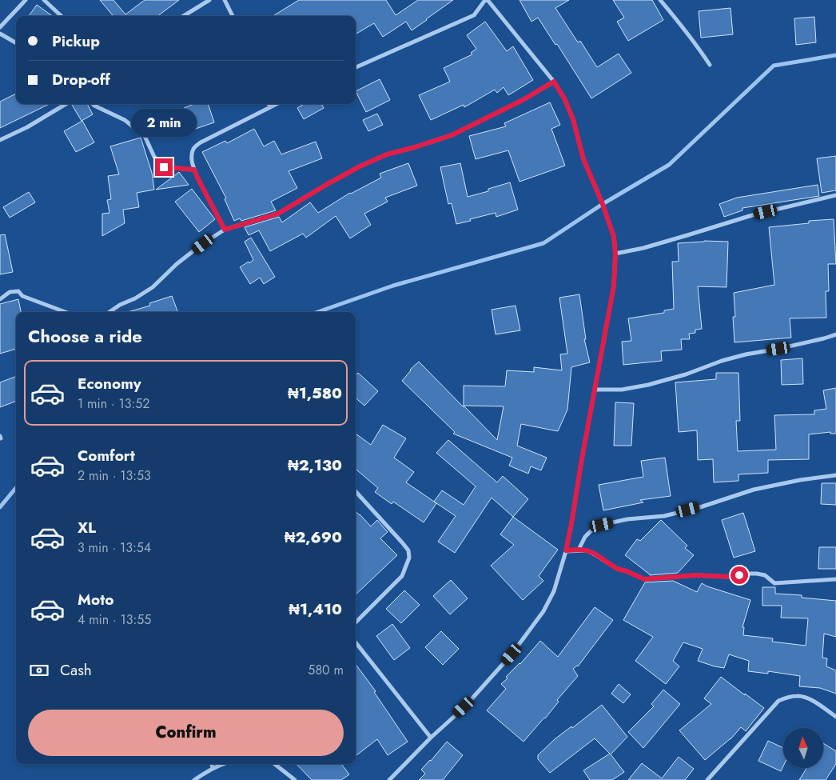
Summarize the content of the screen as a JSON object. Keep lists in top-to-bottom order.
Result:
{
  "north": "top",
  "page": {
    "banner": ["Pickup", "Drop-off"],
    "bubble": "2 min",
    "heading": "Choose a ride",
    "list": [
      {
        "name": "Economy",
        "note": "1 min · 13:52",
        "value": "₦1,580"
      },
      {
        "name": "Comfort",
        "note": "2 min · 13:53",
        "value": "₦2,130"
      },
      {
        "name": "XL",
        "note": "3 min · 13:54",
        "value": "₦2,690"
      },
      {
        "name": "Moto",
        "note": "4 min · 13:55",
        "value": "₦1,410"
      }
    ],
    "pay": ["Cash", "580 m"],
    "buttons": "Confirm"
  }
}
